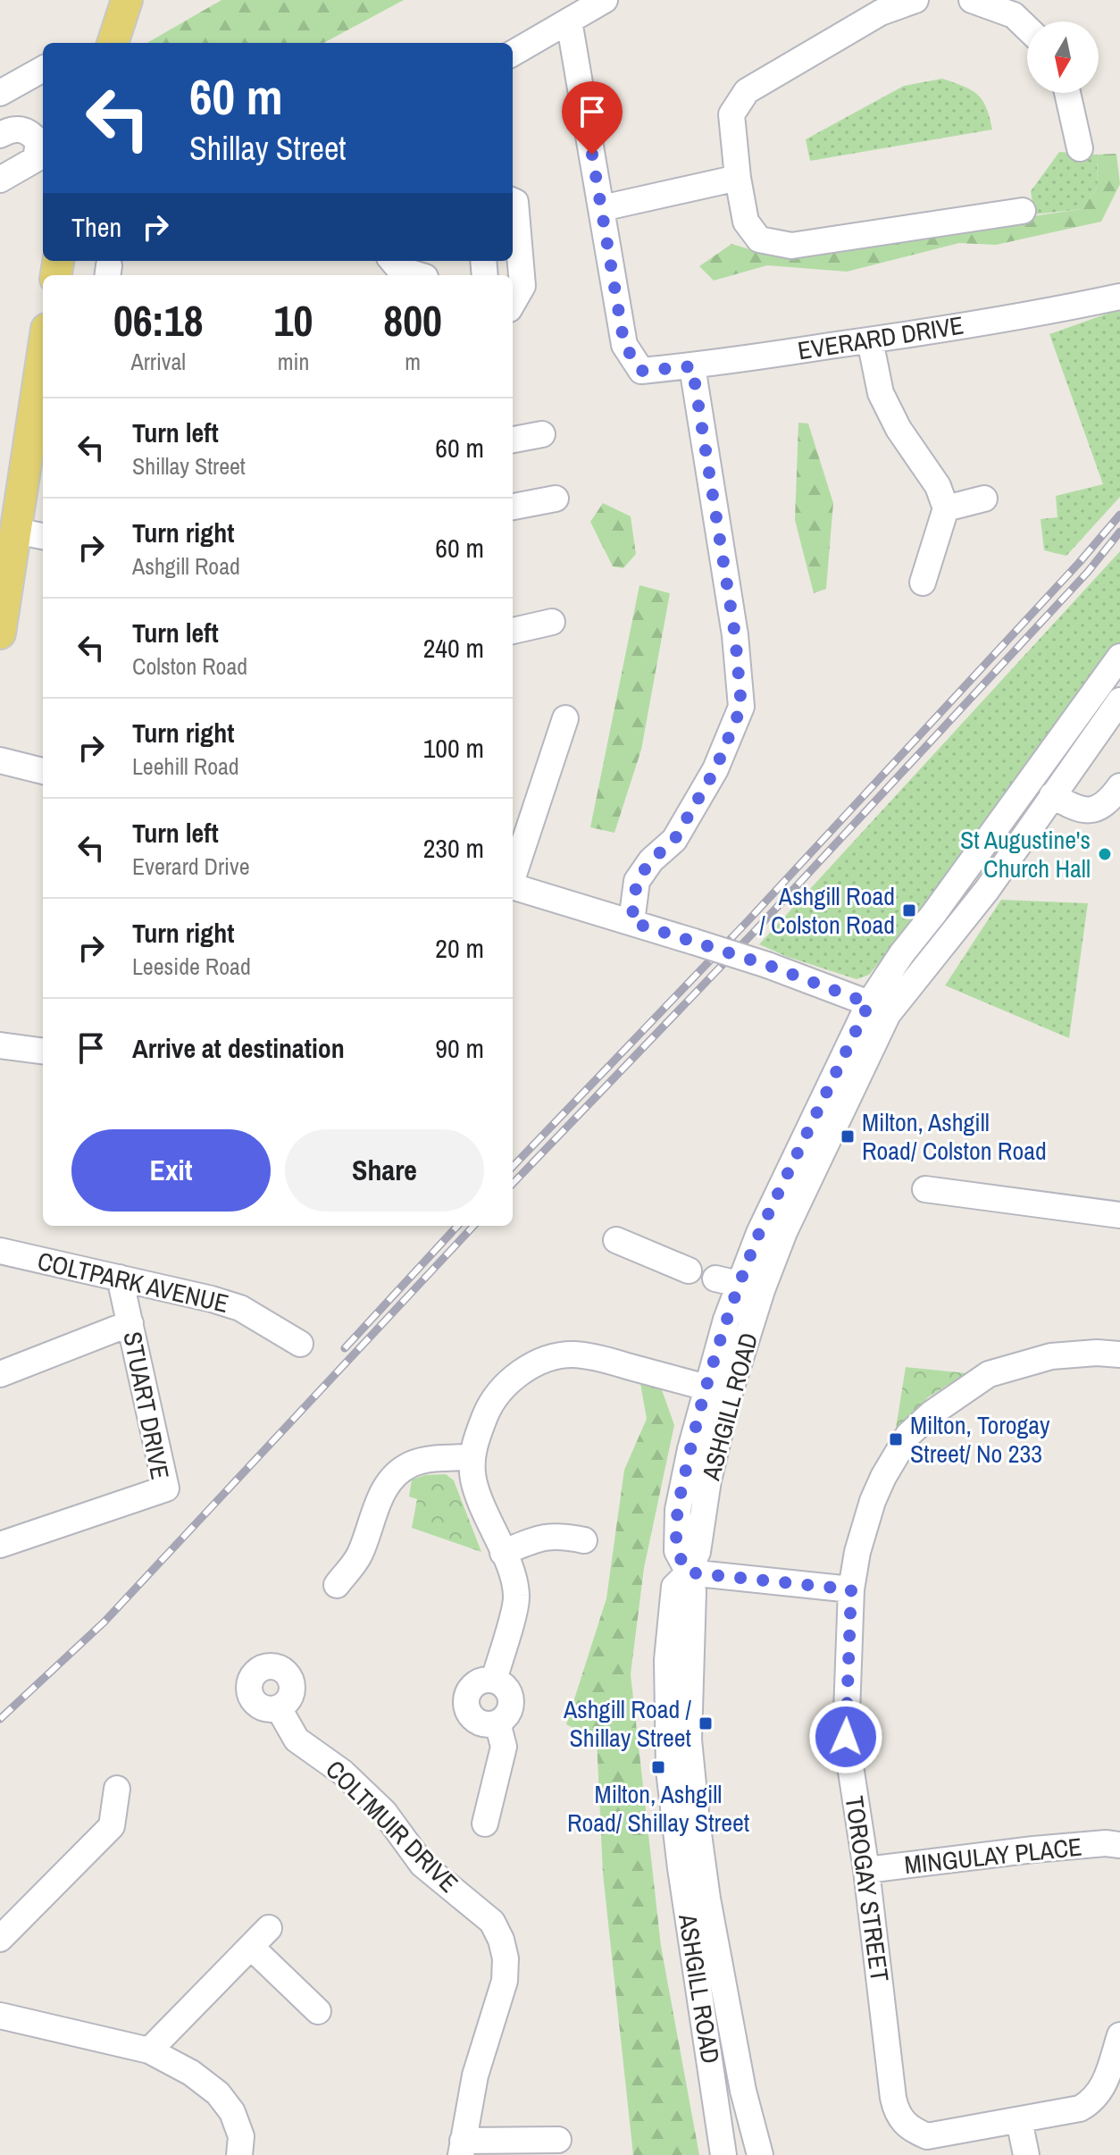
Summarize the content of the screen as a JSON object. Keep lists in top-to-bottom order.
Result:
{
  "streets": {
    "street": [
      "EVERARD DRIVE",
      "COLTPARK AVENUE",
      "STUART DRIVE",
      "ASHGILL ROAD",
      "COLTMUIR DRIVE",
      "MINGULAY PLACE",
      "TOROGAY STREET"
    ]
  },
  "crossings": [
    ["COLTPARK AVENUE", "STUART DRIVE"],
    ["MINGULAY PLACE", "TOROGAY STREET"]
  ],
  "places": {
    "other": ["St Augustine's Church Hall"],
    "transit": [
      "Ashgill Road / Colston Road",
      "Milton, Ashgill Road/ Colston Road",
      "Milton, Torogay Street/ No 233",
      "Ashgill Road / Shillay Street",
      "Milton, Ashgill Road/ Shillay Street"
    ]
  },
  "north": "bottom",
  "page": {
    "turn": ["60 m", "Shillay Street"],
    "then": "Then",
    "eta": [
      "06:18",
      "Arrival",
      "10",
      "min",
      "800",
      "m"
    ],
    "list": [
      {
        "name": "Turn left",
        "note": "Shillay Street",
        "value": "60 m"
      },
      {
        "name": "Turn right",
        "note": "Ashgill Road",
        "value": "60 m"
      },
      {
        "name": "Turn left",
        "note": "Colston Road",
        "value": "240 m"
      },
      {
        "name": "Turn right",
        "note": "Leehill Road",
        "value": "100 m"
      },
      {
        "name": "Turn left",
        "note": "Everard Drive",
        "value": "230 m"
      },
      {
        "name": "Turn right",
        "note": "Leeside Road",
        "value": "20 m"
      },
      {
        "name": "Arrive at destination",
        "value": "90 m"
      }
    ],
    "buttons": ["Exit", "Share"]
  }
}
